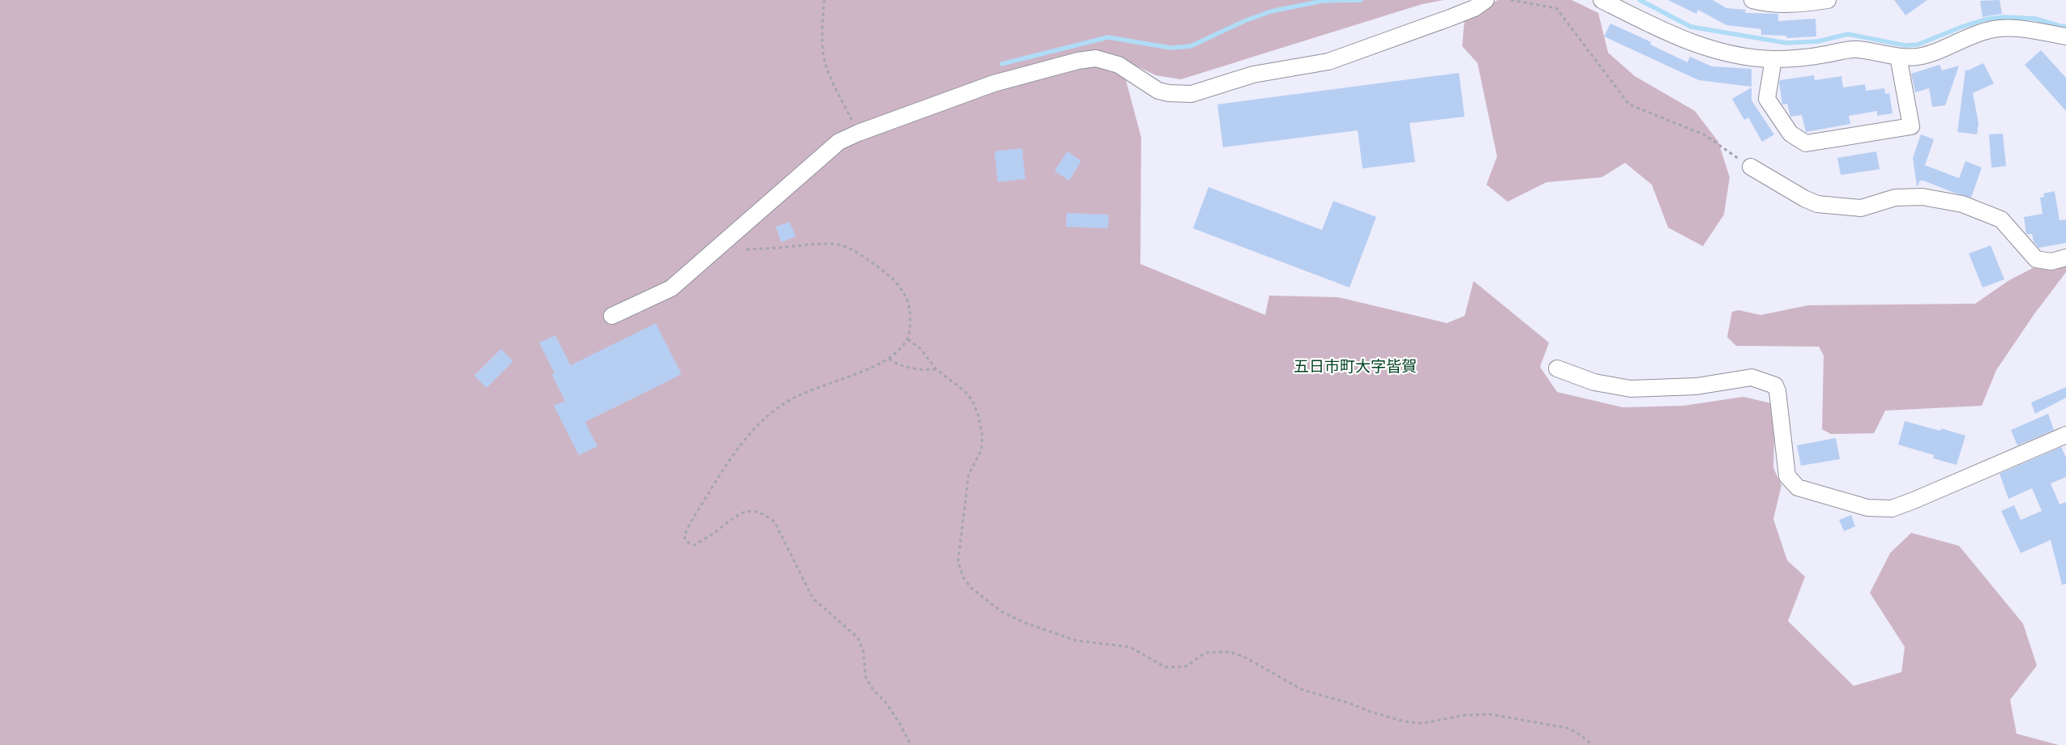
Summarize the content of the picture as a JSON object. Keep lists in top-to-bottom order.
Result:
{
  "districts": ["五日市町大字皆賀"]
}
